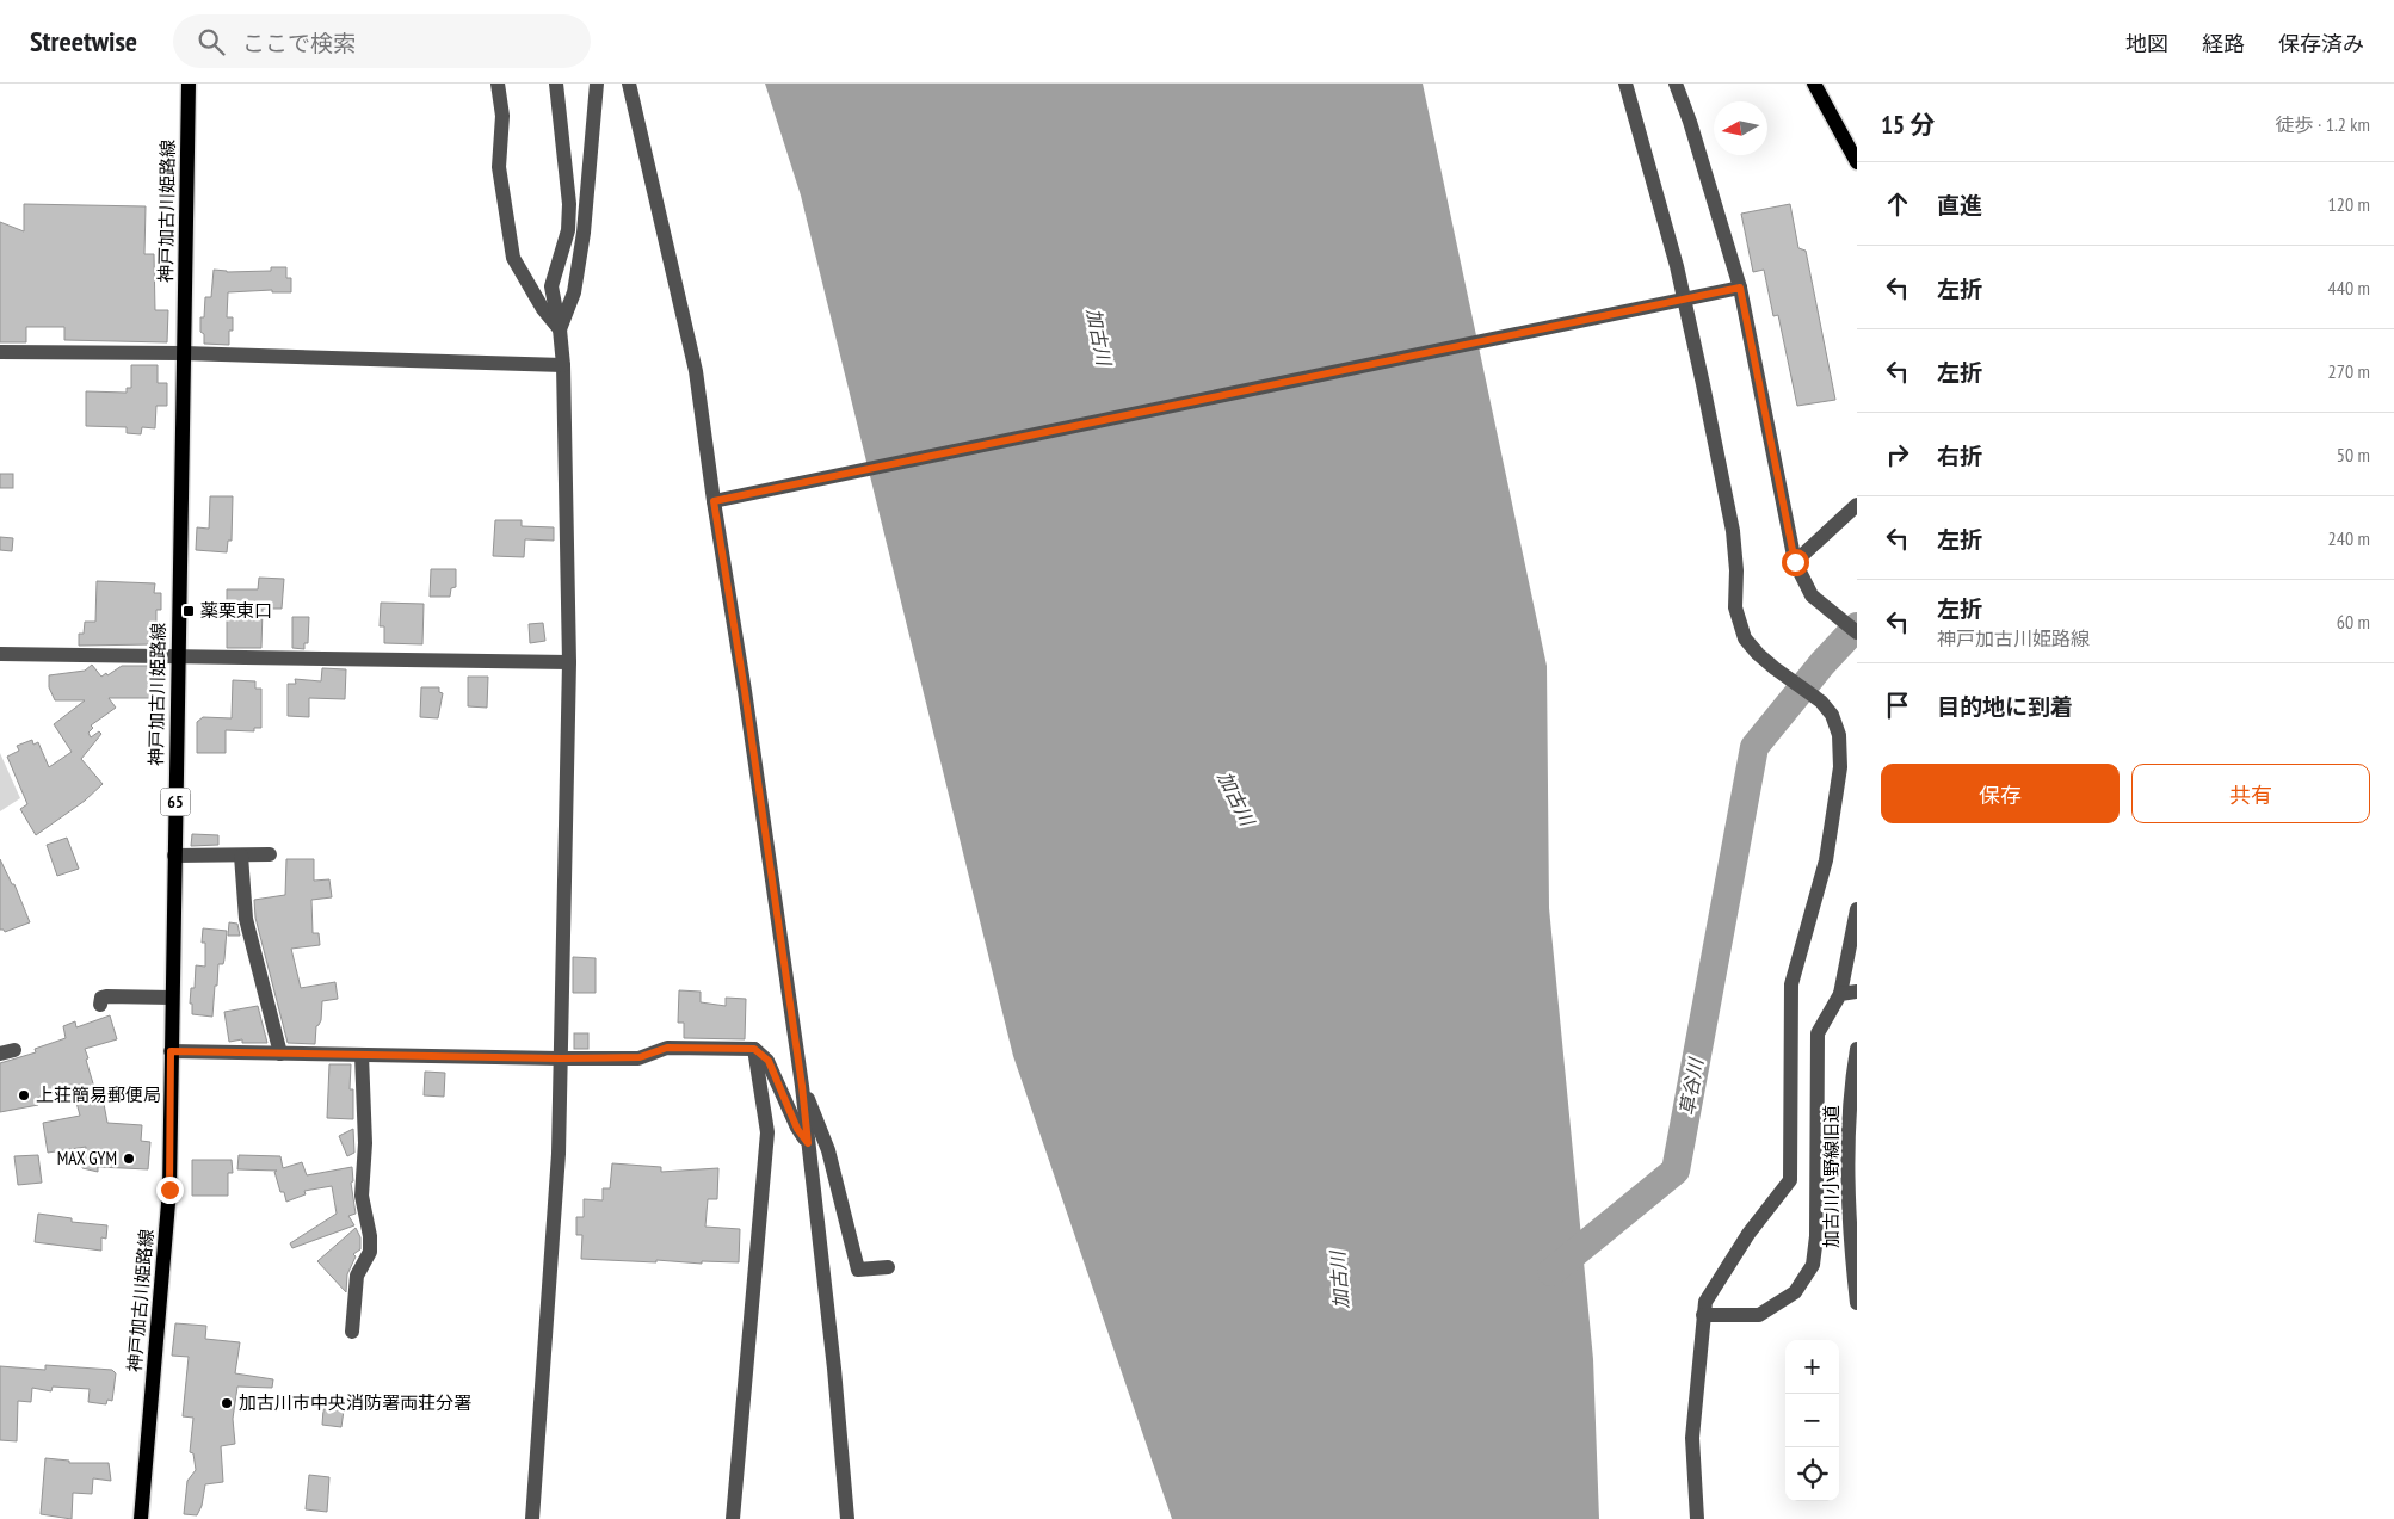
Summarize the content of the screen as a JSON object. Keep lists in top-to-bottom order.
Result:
{
  "streets": {
    "main road": ["神戸加古川姫路線", "65"],
    "street": ["加古川小野線旧道"]
  },
  "water": ["加古川", "草谷川"],
  "places": {
    "transit": ["薬栗東口"],
    "other": ["上荘簡易郵便局", "MAX GYM", "加古川市中央消防署両荘分署"]
  },
  "north": "left",
  "page": {
    "header": "Streetwise",
    "search": "ここで検索",
    "nav": ["地図", "経路", "保存済み"],
    "heading": ["15 分", "徒歩 · 1.2 km"],
    "list": [
      ["直進", "120 m"],
      ["左折", "440 m"],
      ["左折", "270 m"],
      ["右折", "50 m"],
      ["左折", "240 m"],
      ["左折", "神戸加古川姫路線", "60 m"],
      "目的地に到着"
    ],
    "buttons": ["保存", "共有"],
    "map_buttons": ["+", "−"]
  }
}
